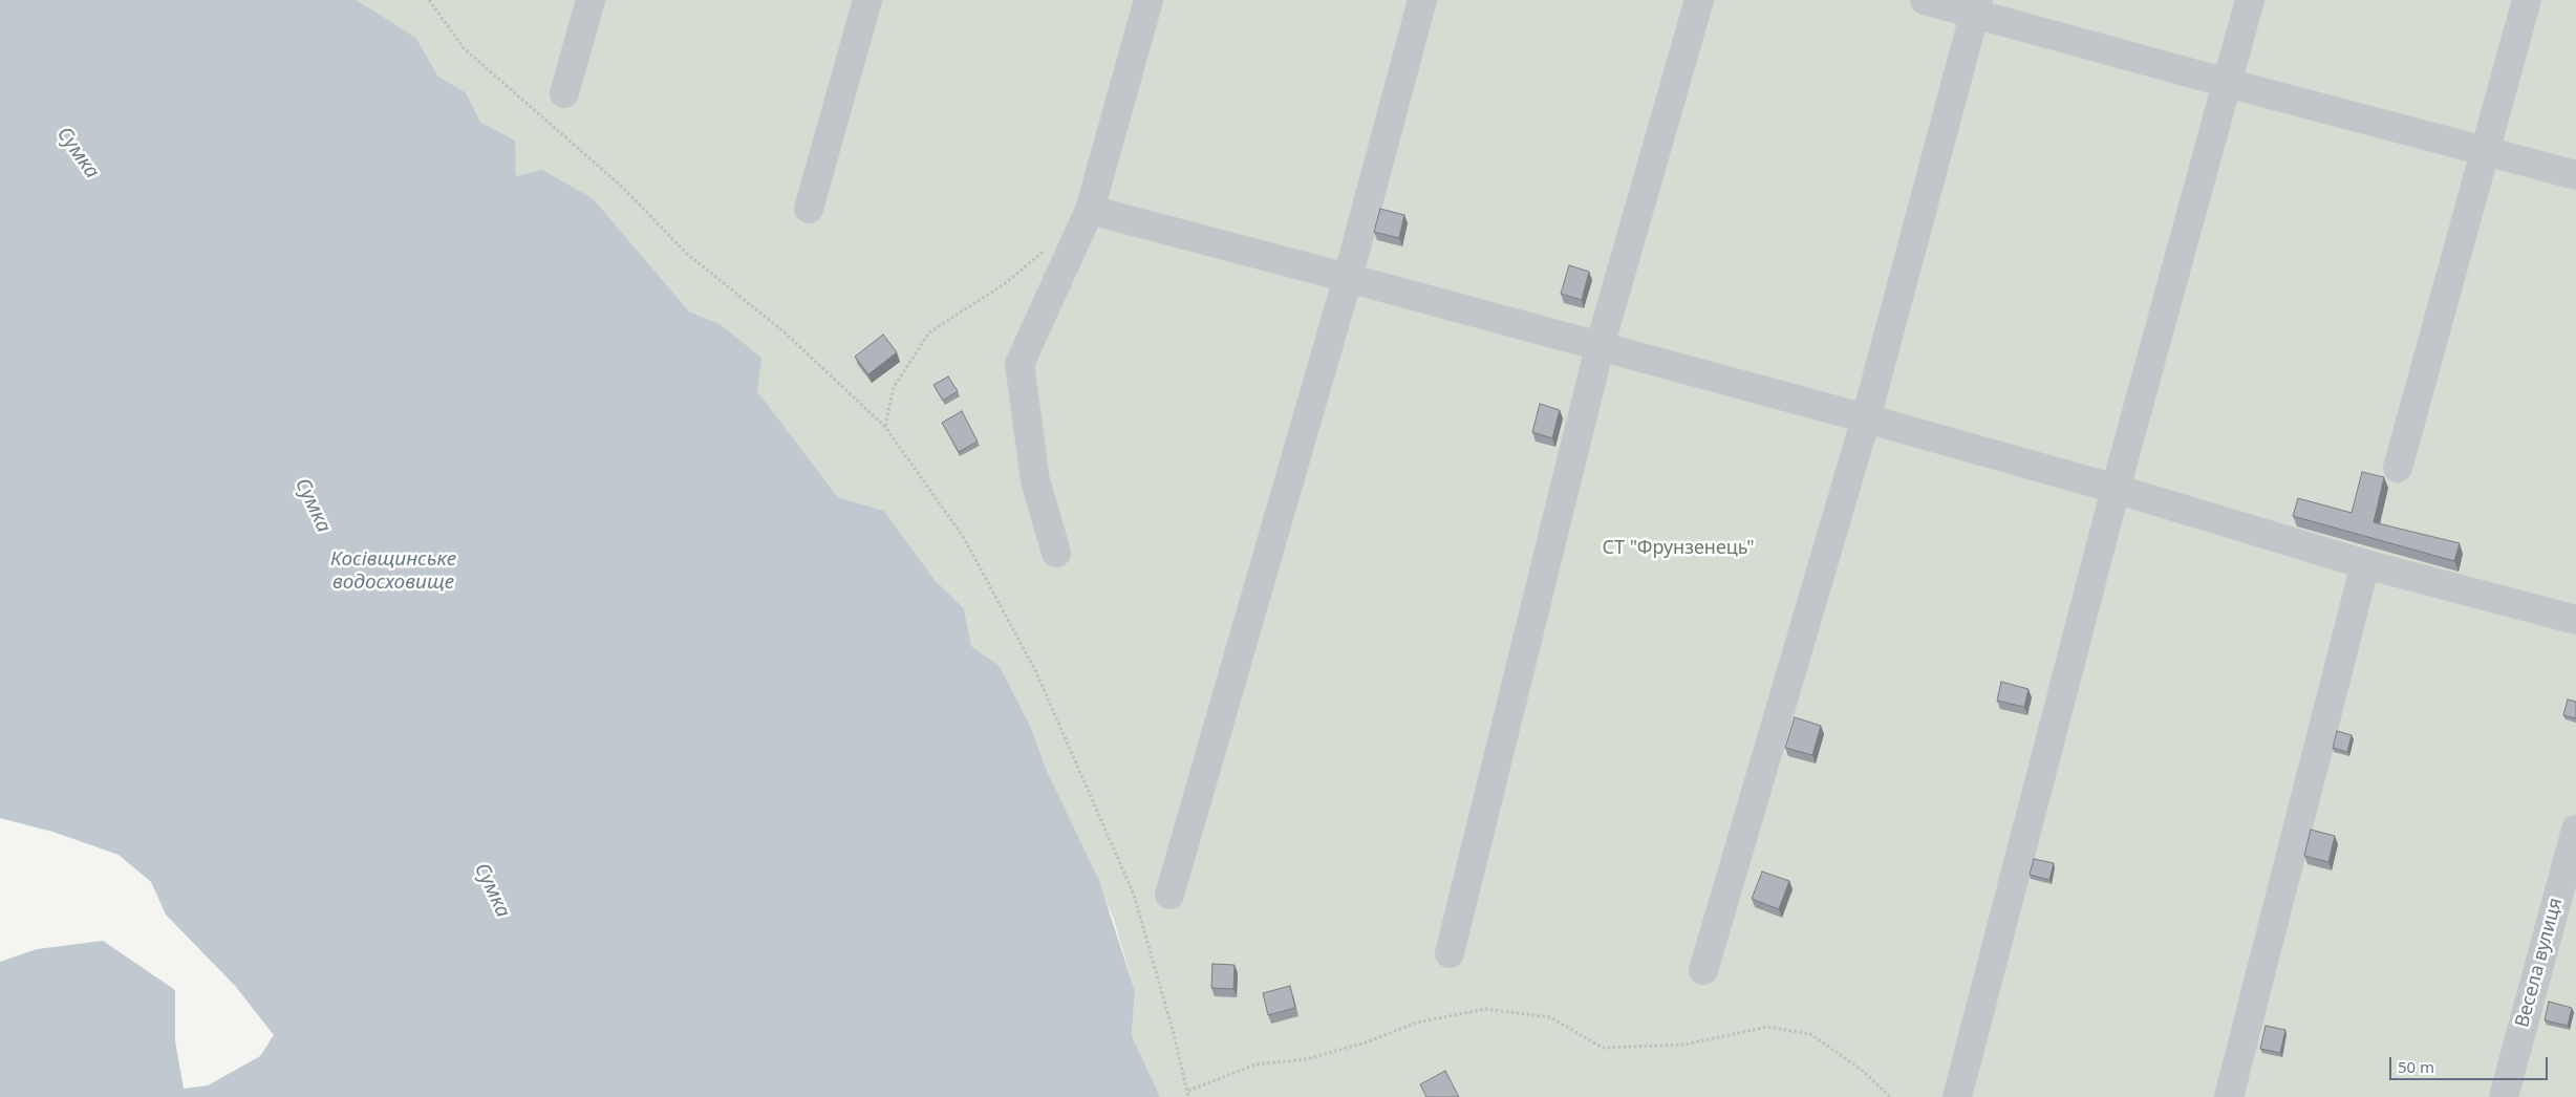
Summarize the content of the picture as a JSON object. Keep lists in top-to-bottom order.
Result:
{
  "streets": {
    "lane": ["Весела вулиця"]
  },
  "water": ["Сумка", "Косівщинське водосховище"],
  "parks": ["СТ \"Фрунзенець\""],
  "scale_bar": "50 m"
}
